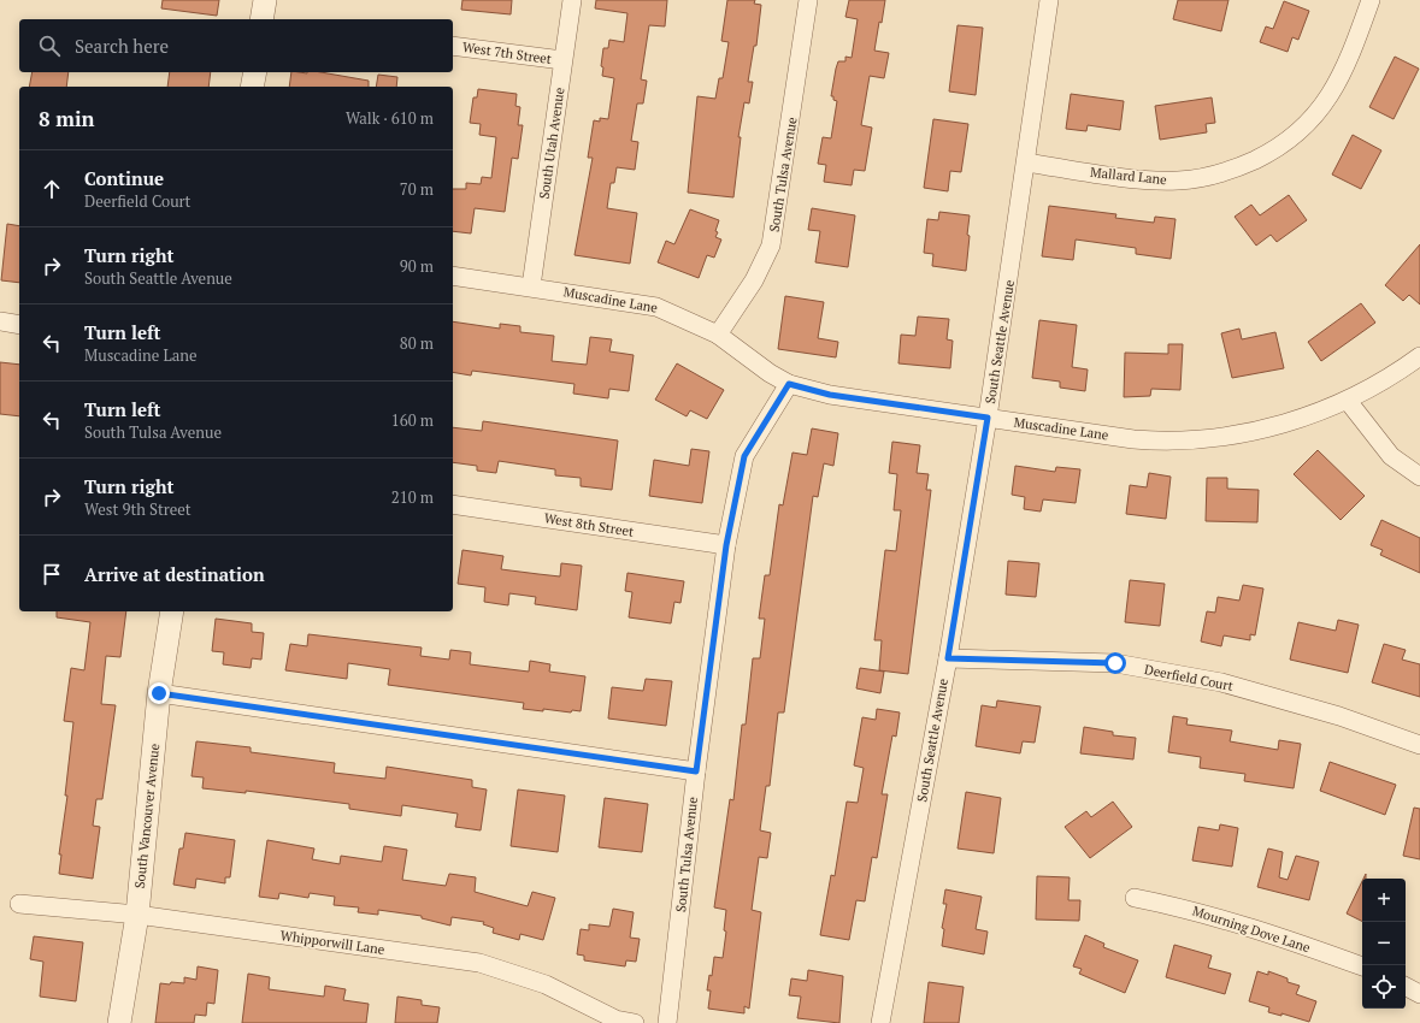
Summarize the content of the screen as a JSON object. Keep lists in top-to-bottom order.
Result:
{
  "streets": {
    "street": [
      "West 7th Street",
      "South Utah Avenue",
      "South Tulsa Avenue",
      "Mallard Lane",
      "Muscadine Lane",
      "South Seattle Avenue",
      "West 8th Street",
      "Deerfield Court",
      "South Vancouver Avenue",
      "Mourning Dove Lane",
      "Whipporwill Lane"
    ]
  },
  "crossings": [
    ["West 7th Street", "South Utah Avenue"],
    ["South Utah Avenue", "Muscadine Lane"],
    ["South Tulsa Avenue", "Muscadine Lane"],
    ["South Tulsa Avenue", "West 8th Street"],
    ["Mallard Lane", "South Seattle Avenue"],
    ["Muscadine Lane", "South Seattle Avenue"],
    ["South Seattle Avenue", "Deerfield Court"],
    ["South Vancouver Avenue", "Whipporwill Lane"]
  ],
  "page": {
    "search": "Search here",
    "heading": ["8 min", "Walk · 610 m"],
    "list": [
      ["Continue", "Deerfield Court", "70 m"],
      ["Turn right", "South Seattle Avenue", "90 m"],
      ["Turn left", "Muscadine Lane", "80 m"],
      ["Turn left", "South Tulsa Avenue", "160 m"],
      ["Turn right", "West 9th Street", "210 m"],
      "Arrive at destination"
    ],
    "map_buttons": ["+", "−"]
  }
}
